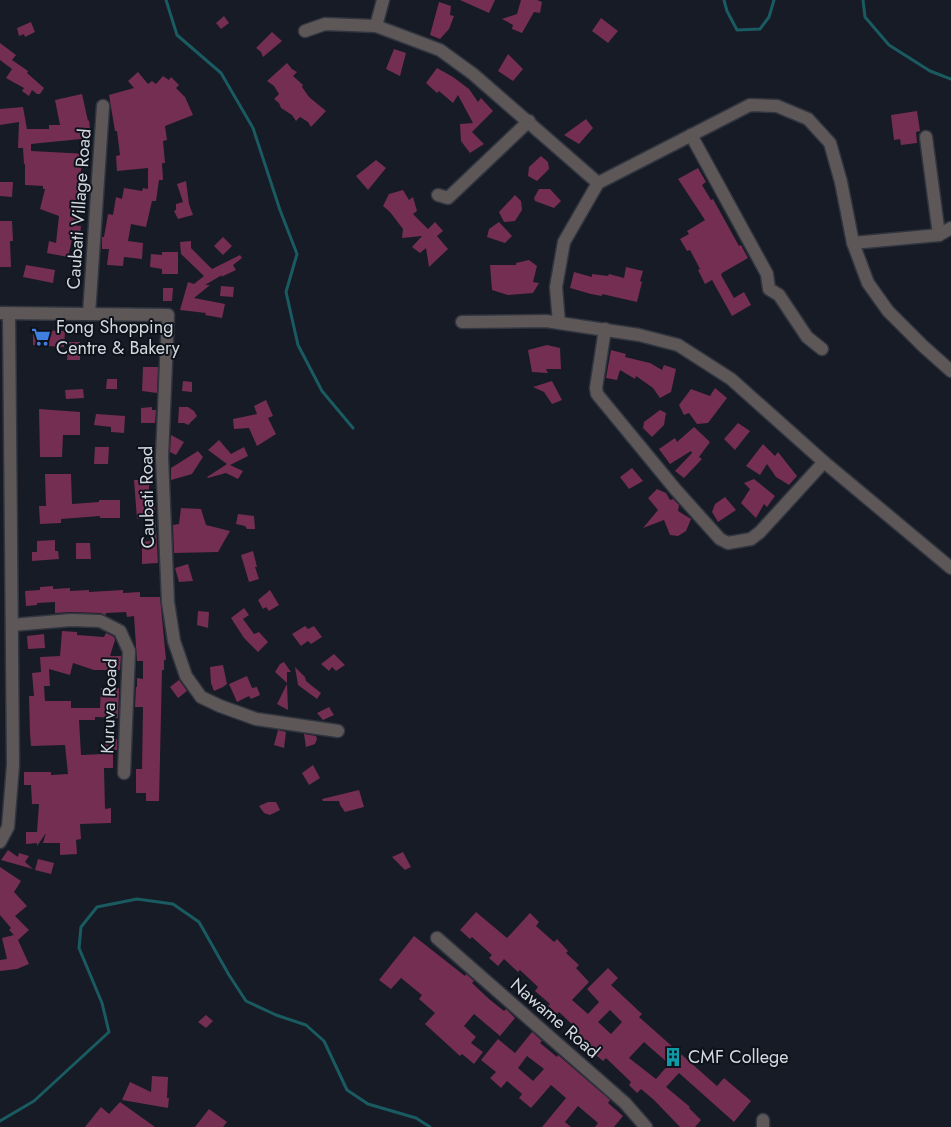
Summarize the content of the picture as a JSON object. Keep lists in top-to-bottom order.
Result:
{
  "streets": {
    "street": [
      "Caubati Village Road",
      "Caubati Road",
      "Kuruva Road",
      "Nawame Road"
    ]
  },
  "crossings": [
    ["Caubati Village Road", "Caubati Road"]
  ],
  "places": {
    "supermarket": ["Fong Shopping Centre & Bakery"],
    "building": ["CMF College"]
  }
}
